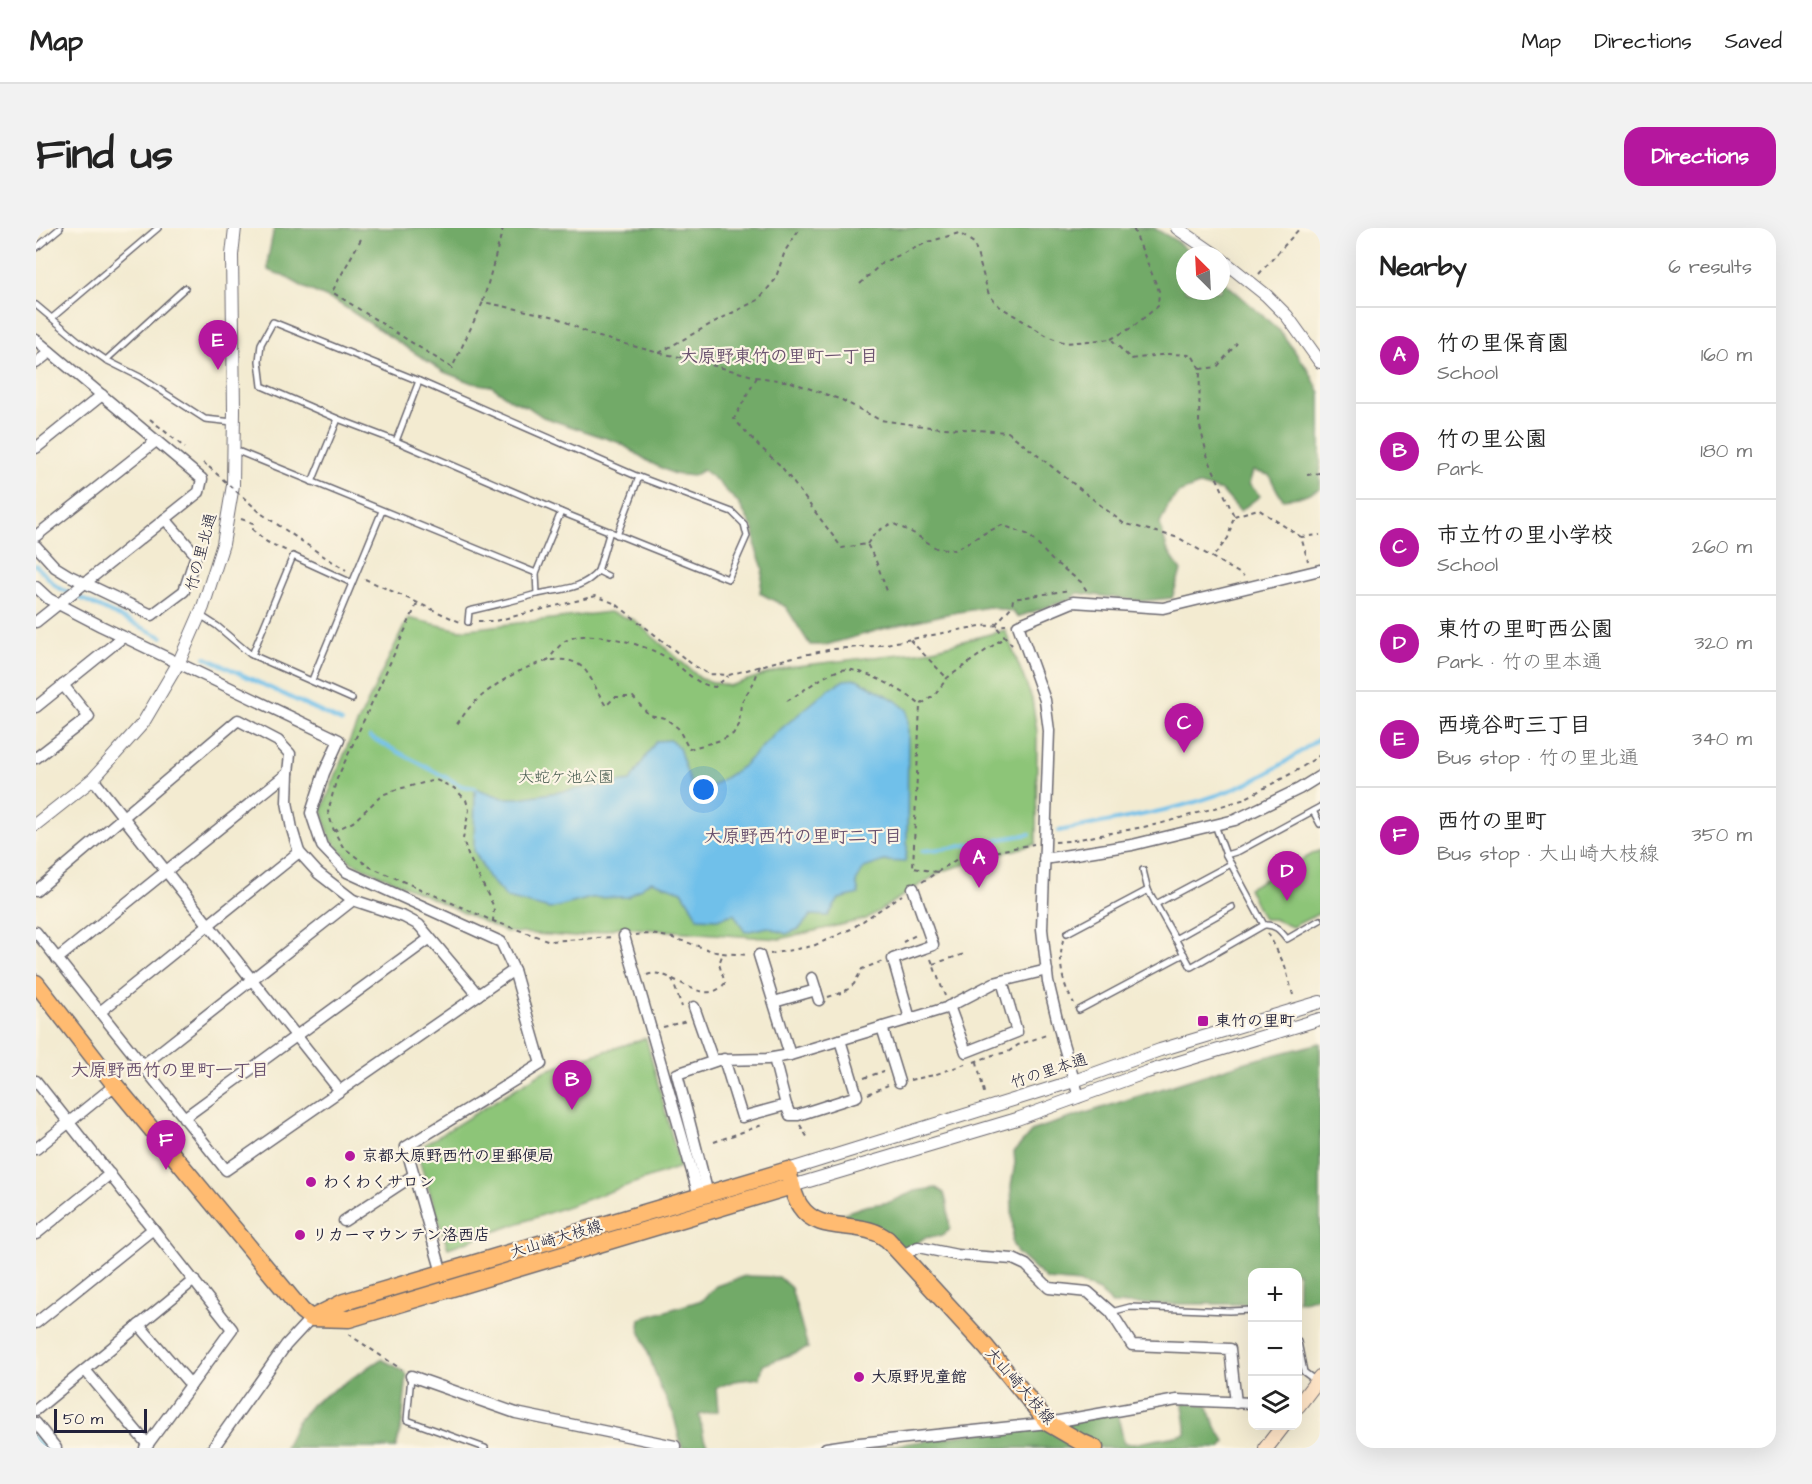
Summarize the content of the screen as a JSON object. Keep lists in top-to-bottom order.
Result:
{
  "streets": {
    "main road": ["大山崎大枝線"],
    "street": ["竹の里北通", "竹の里本通"]
  },
  "crossings": [
    ["竹の里本通", "大山崎大枝線"]
  ],
  "districts": ["大原野東竹の里町一丁目", "大原野西竹の里町二丁目", "大原野西竹の里町一丁目"],
  "parks": ["大蛇ケ池公園"],
  "places": {
    "transit": ["東竹の里町"],
    "other": [
      "京都大原野西竹の里郵便局",
      "わくわくサロン",
      "リカーマウンテン洛西店",
      "大原野児童館"
    ]
  },
  "scale_bar": "50 m",
  "north": "top left",
  "page": {
    "header": "Map",
    "nav": ["Map", "Directions", "Saved"],
    "title": "Find us",
    "buttons": "Directions",
    "heading": ["Nearby", "6 results"],
    "list": [
      {
        "mark": "A",
        "name": "竹の里保育園",
        "note": "School",
        "value": "160 m"
      },
      {
        "mark": "B",
        "name": "竹の里公園",
        "note": "Park",
        "value": "180 m"
      },
      {
        "mark": "C",
        "name": "市立竹の里小学校",
        "note": "School",
        "value": "260 m"
      },
      {
        "mark": "D",
        "name": "東竹の里町西公園",
        "note": "Park · 竹の里本通",
        "value": "320 m"
      },
      {
        "mark": "E",
        "name": "西境谷町三丁目",
        "note": "Bus stop · 竹の里北通",
        "value": "340 m"
      },
      {
        "mark": "F",
        "name": "西竹の里町",
        "note": "Bus stop · 大山崎大枝線",
        "value": "350 m"
      }
    ],
    "pins": [
      "E",
      "C",
      "A",
      "D",
      "B",
      "F"
    ],
    "map_buttons": ["+", "−"],
    "scale": "50 m"
  }
}
